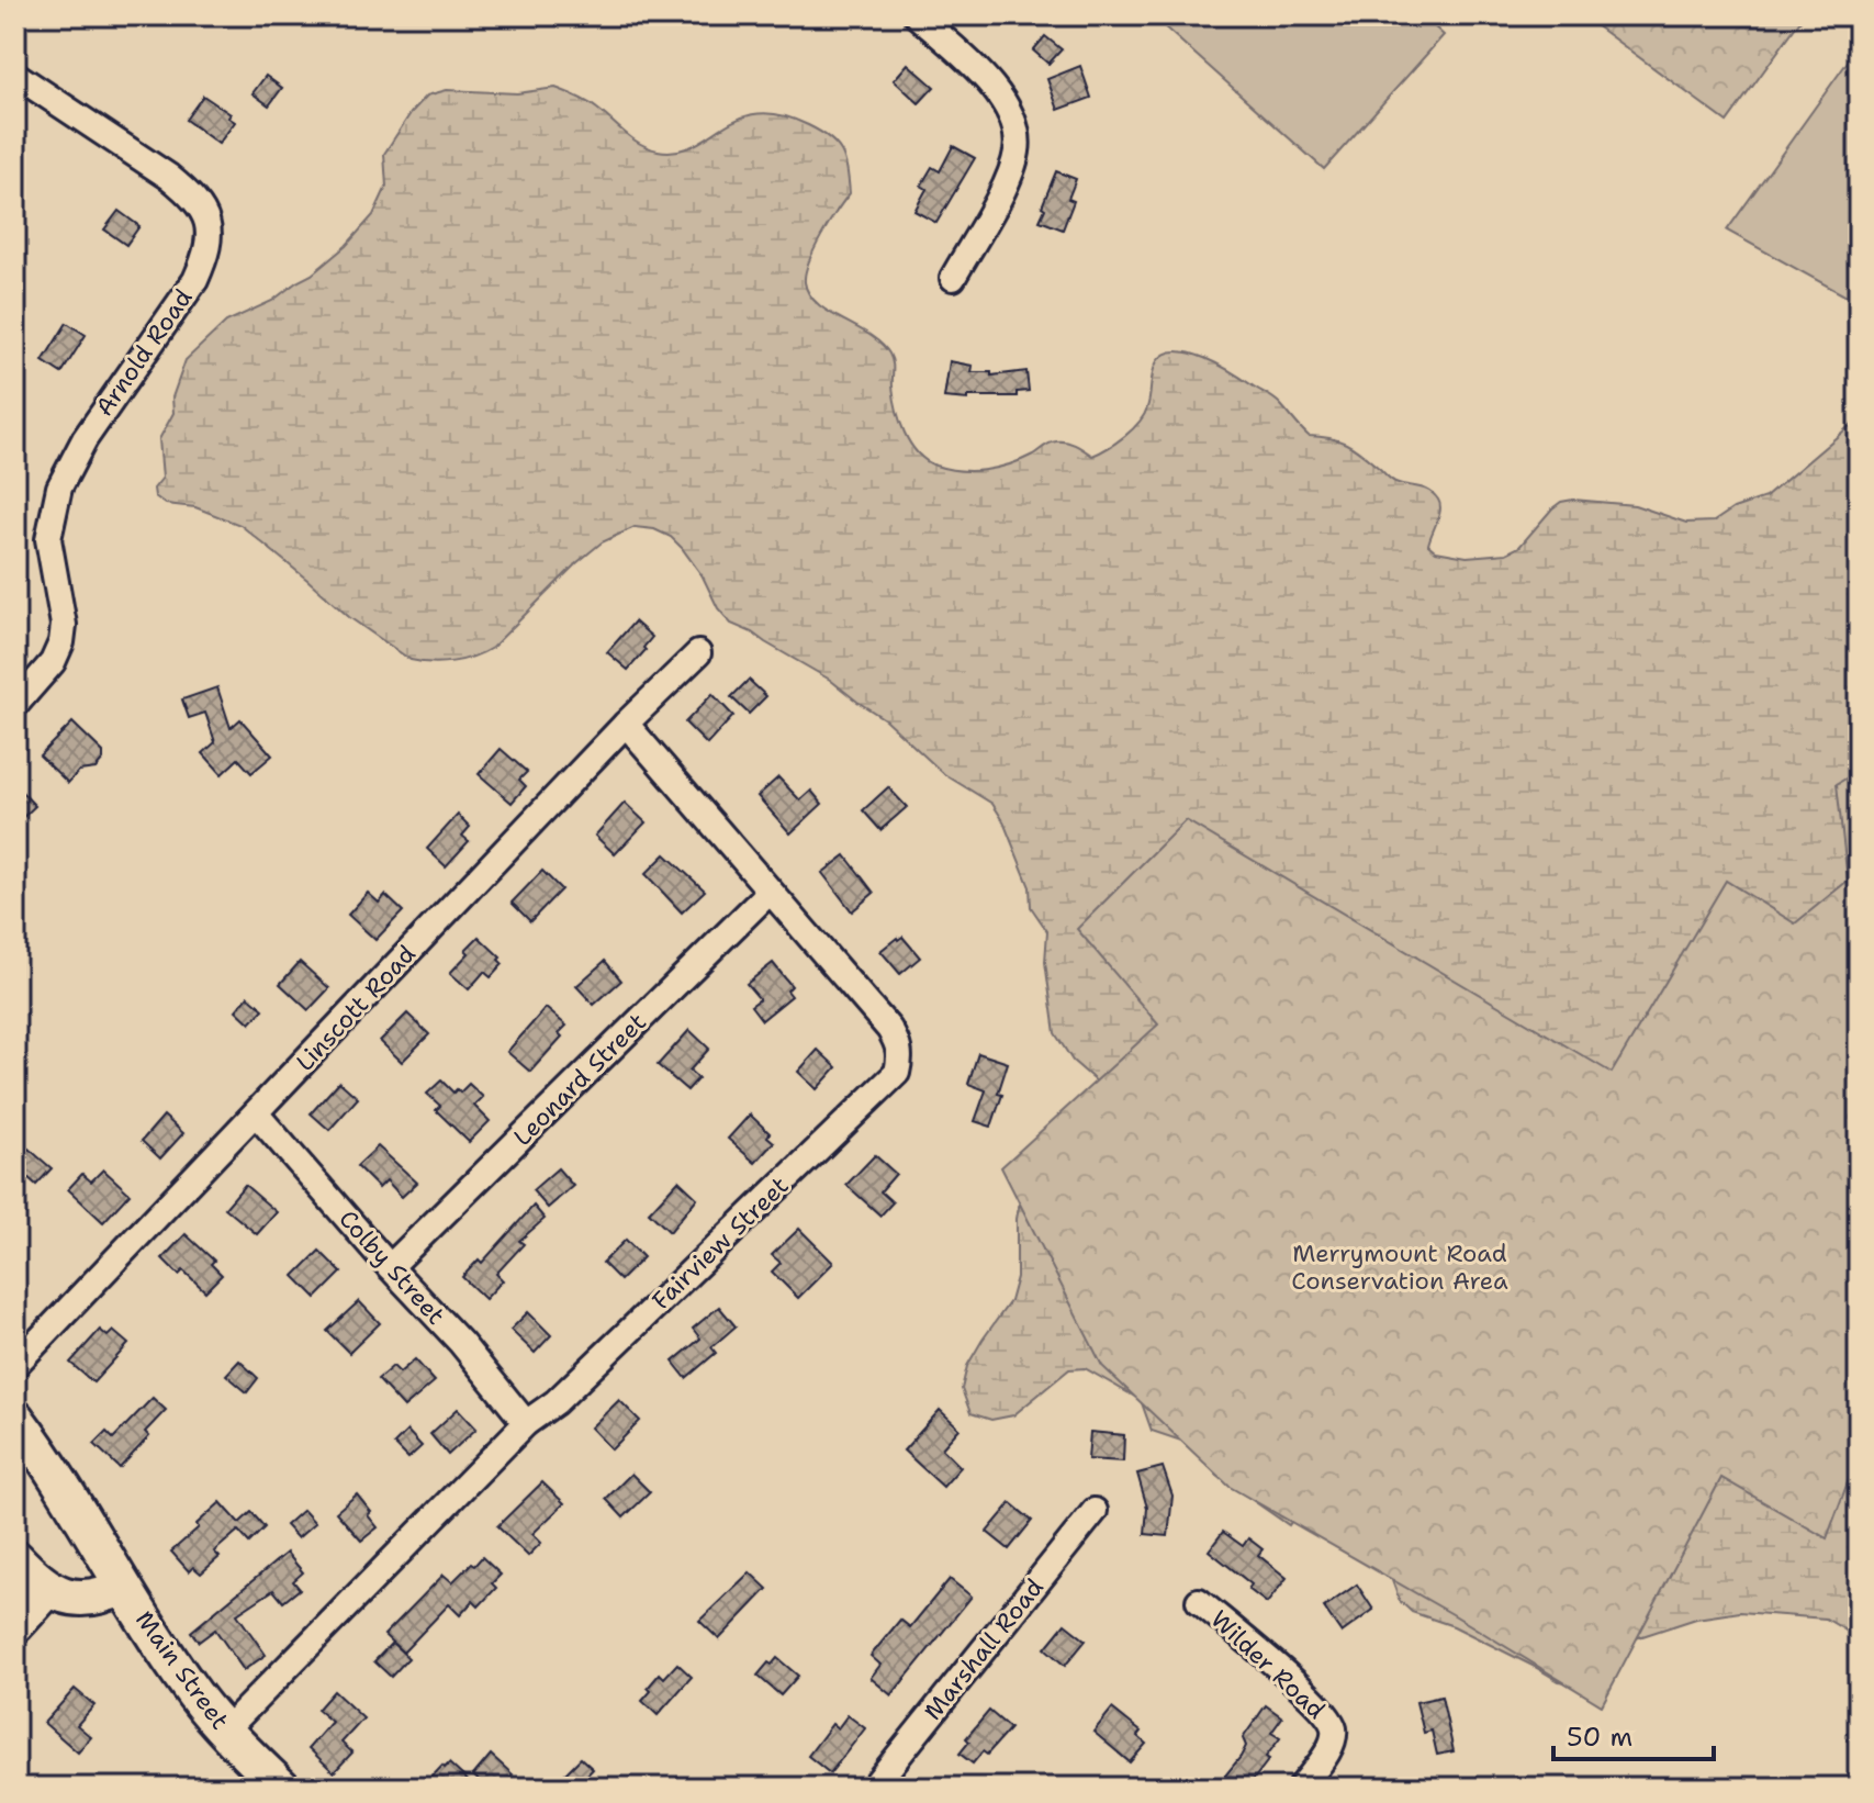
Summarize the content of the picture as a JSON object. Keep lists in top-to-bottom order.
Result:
{
  "streets": {
    "main road": ["Main Street"],
    "street": [
      "Arnold Road",
      "Linscott Road",
      "Leonard Street",
      "Fairview Street",
      "Colby Street",
      "Marshall Road",
      "Wilder Road"
    ]
  },
  "crossings": [
    ["Linscott Road", "Fairview Street"],
    ["Linscott Road", "Colby Street"],
    ["Leonard Street", "Fairview Street"],
    ["Leonard Street", "Colby Street"],
    ["Fairview Street", "Colby Street"],
    ["Fairview Street", "Main Street"]
  ],
  "parks": ["Merrymount Road Conservation Area"],
  "scale_bar": "50 m"
}
